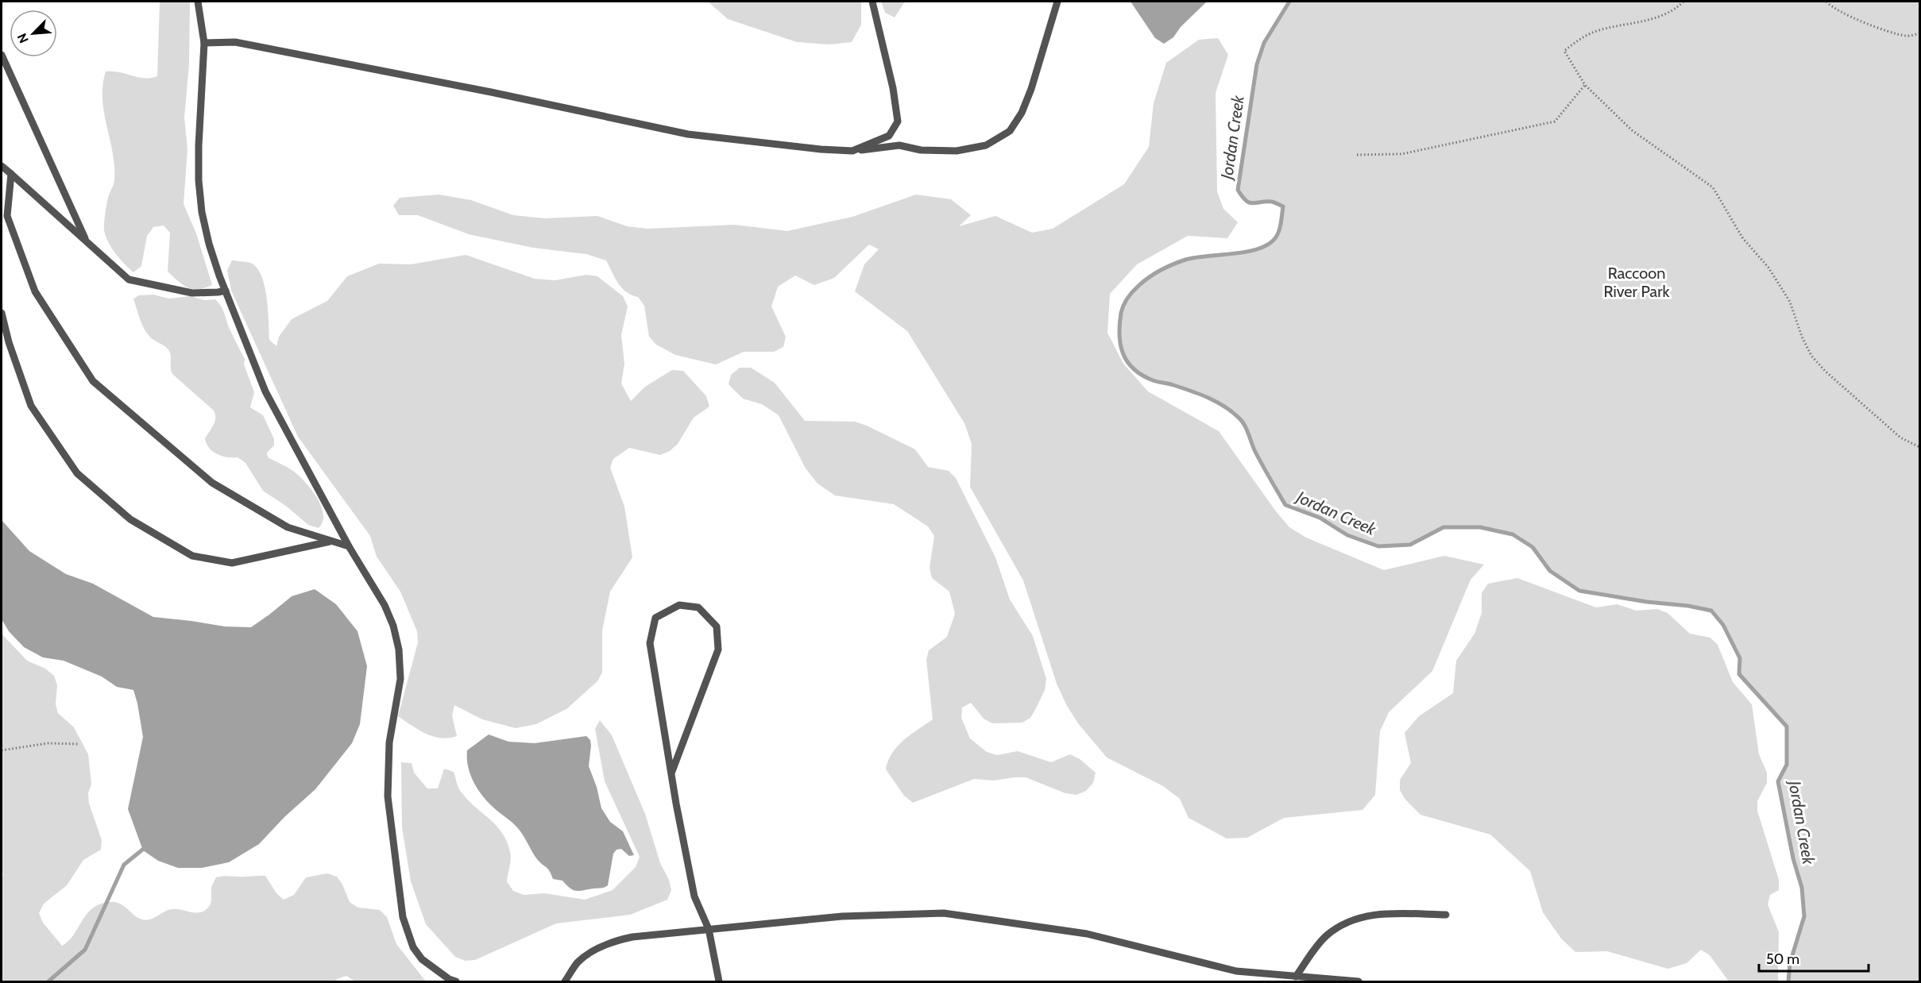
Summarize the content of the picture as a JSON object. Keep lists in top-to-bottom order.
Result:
{
  "water": ["Jordan Creek"],
  "parks": ["Raccoon River Park"],
  "scale_bar": "50 m",
  "north": "bottom left"
}
